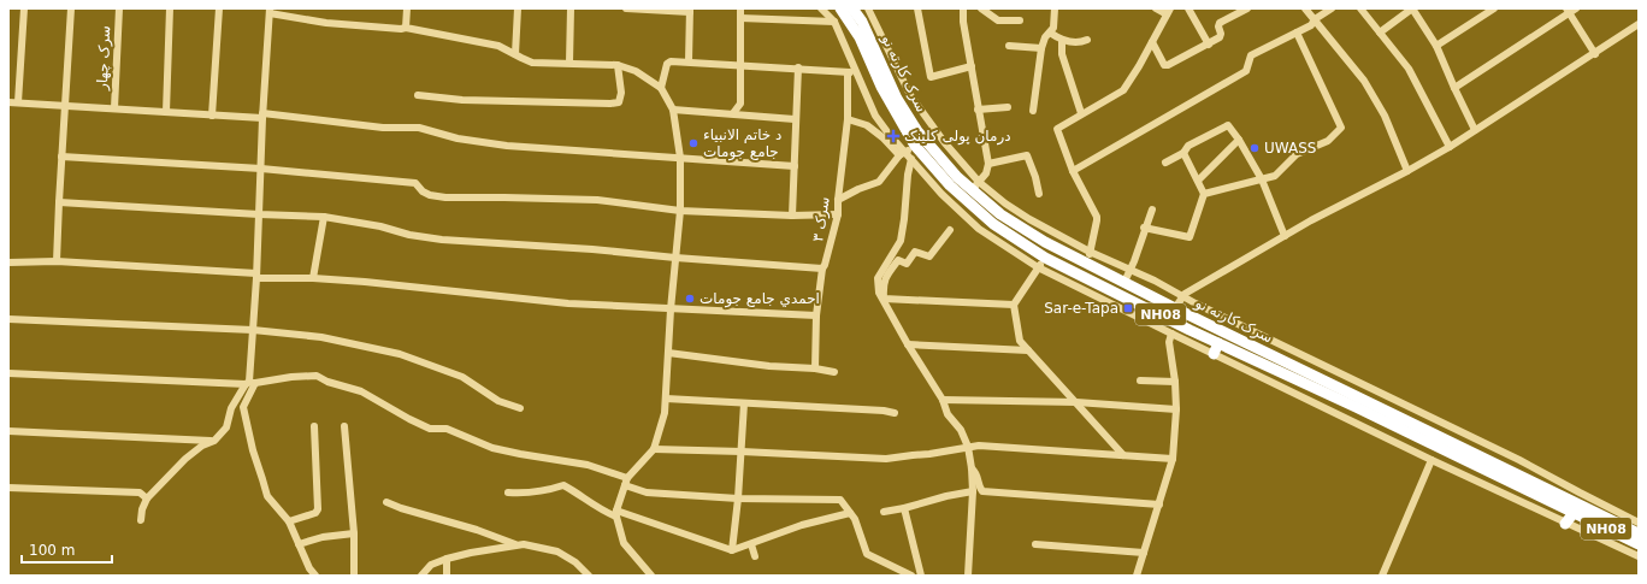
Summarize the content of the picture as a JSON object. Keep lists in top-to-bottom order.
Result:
{
  "streets": {
    "highway": ["سرک کارته نو", "NH08"],
    "street": ["سرک چهار", "سرک ۳"]
  },
  "crossings": [
    ["سرک کارته نو", "NH08"]
  ],
  "places": {
    "health": ["درمان پولی کلینک"],
    "other": ["د خاتم الانبیاء جامع جومات", "UWASS", "احمدي جامع جومات"],
    "transit": ["Sar-e-Tapa"]
  },
  "scale_bar": "100 m"
}
